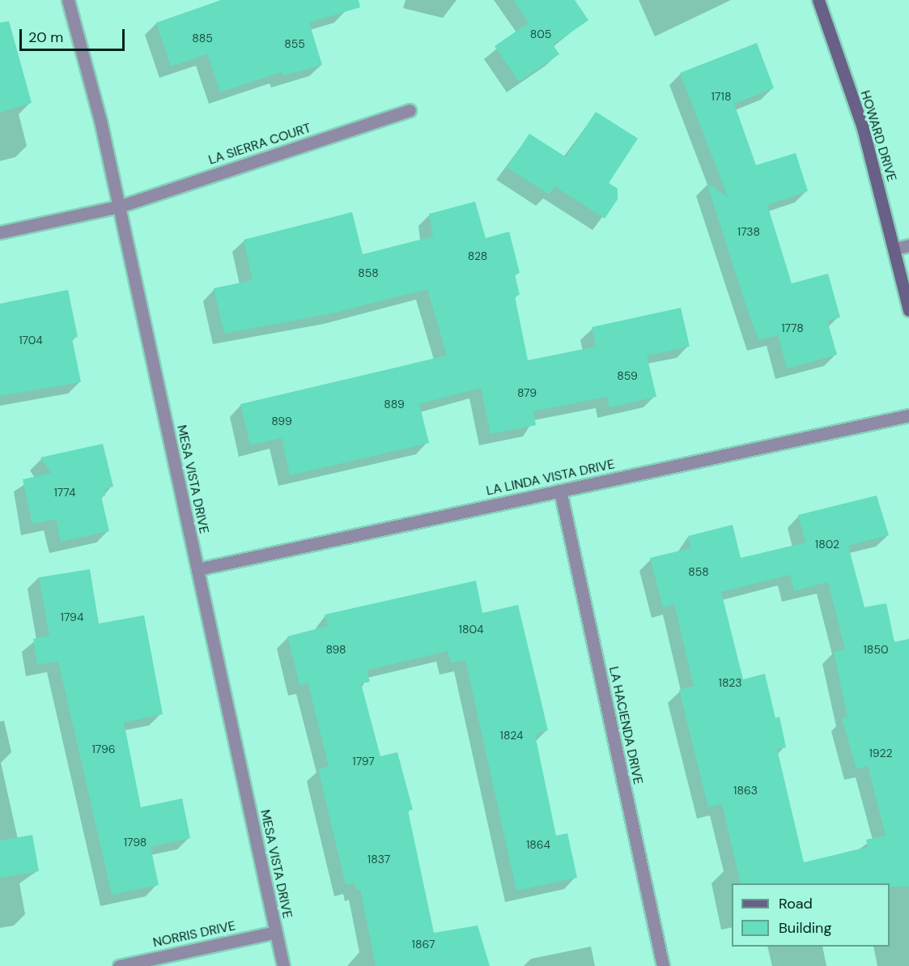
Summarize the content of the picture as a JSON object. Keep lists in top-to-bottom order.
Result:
{
  "streets": {
    "street": [
      "HOWARD DRIVE",
      "LA SIERRA COURT",
      "LA LINDA VISTA DRIVE",
      "MESA VISTA DRIVE",
      "LA HACIENDA DRIVE",
      "NORRIS DRIVE"
    ]
  },
  "crossings": [
    ["LA SIERRA COURT", "MESA VISTA DRIVE"],
    ["LA LINDA VISTA DRIVE", "MESA VISTA DRIVE"],
    ["LA LINDA VISTA DRIVE", "LA HACIENDA DRIVE"],
    ["MESA VISTA DRIVE", "NORRIS DRIVE"]
  ],
  "house_numbers": [
    "805",
    "885",
    "855",
    "1718",
    "1738",
    "828",
    "858",
    "1778",
    "1704",
    "859",
    "879",
    "889",
    "899",
    "1774",
    "1802",
    "858",
    "1794",
    "1804",
    "898",
    "1850",
    "1823",
    "1824",
    "1796",
    "1922",
    "1797",
    "1863",
    "1798",
    "1864",
    "1837",
    "1867"
  ],
  "legend": ["Road", "Building"],
  "scale_bar": "20 m"
}
